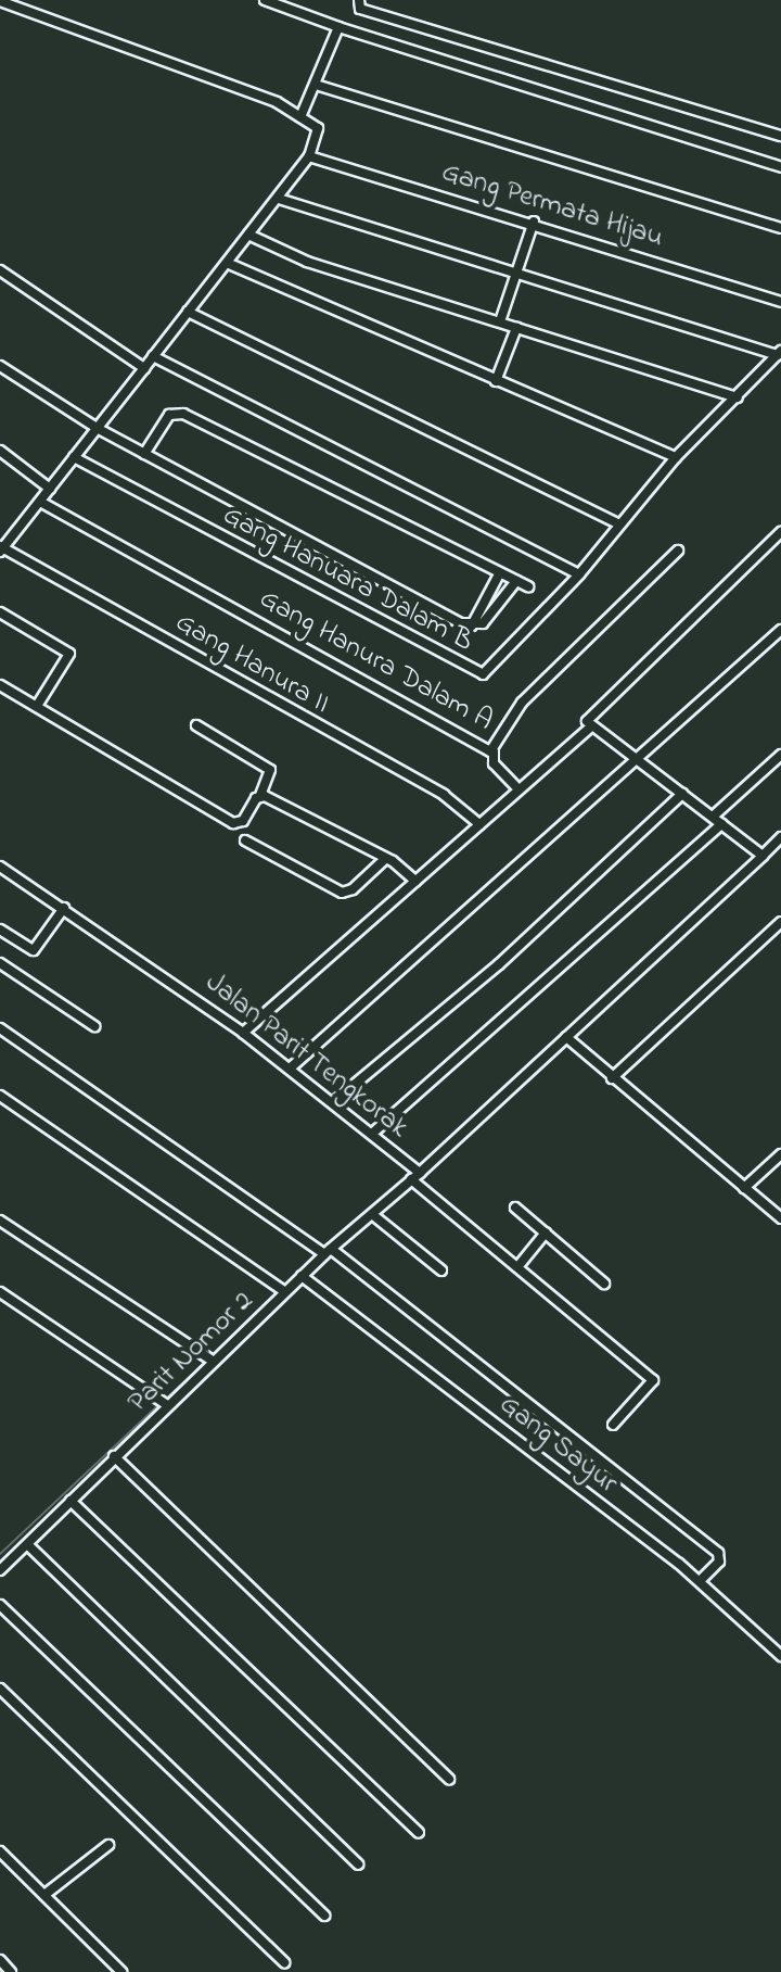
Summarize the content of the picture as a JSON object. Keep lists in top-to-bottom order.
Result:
{
  "streets": {
    "street": [
      "Gang Permata Hijau",
      "Gang Hanuara Dalam B",
      "Gang Hanura Dalam A",
      "Gang Hanura II",
      "Jalan Parit Tengkorak",
      "Parit Nomor 2",
      "Gang Sayur"
    ]
  },
  "crossings": [
    ["Jalan Parit Tengkorak", "Parit Nomor 2"],
    ["Parit Nomor 2", "Gang Sayur"]
  ]
}
